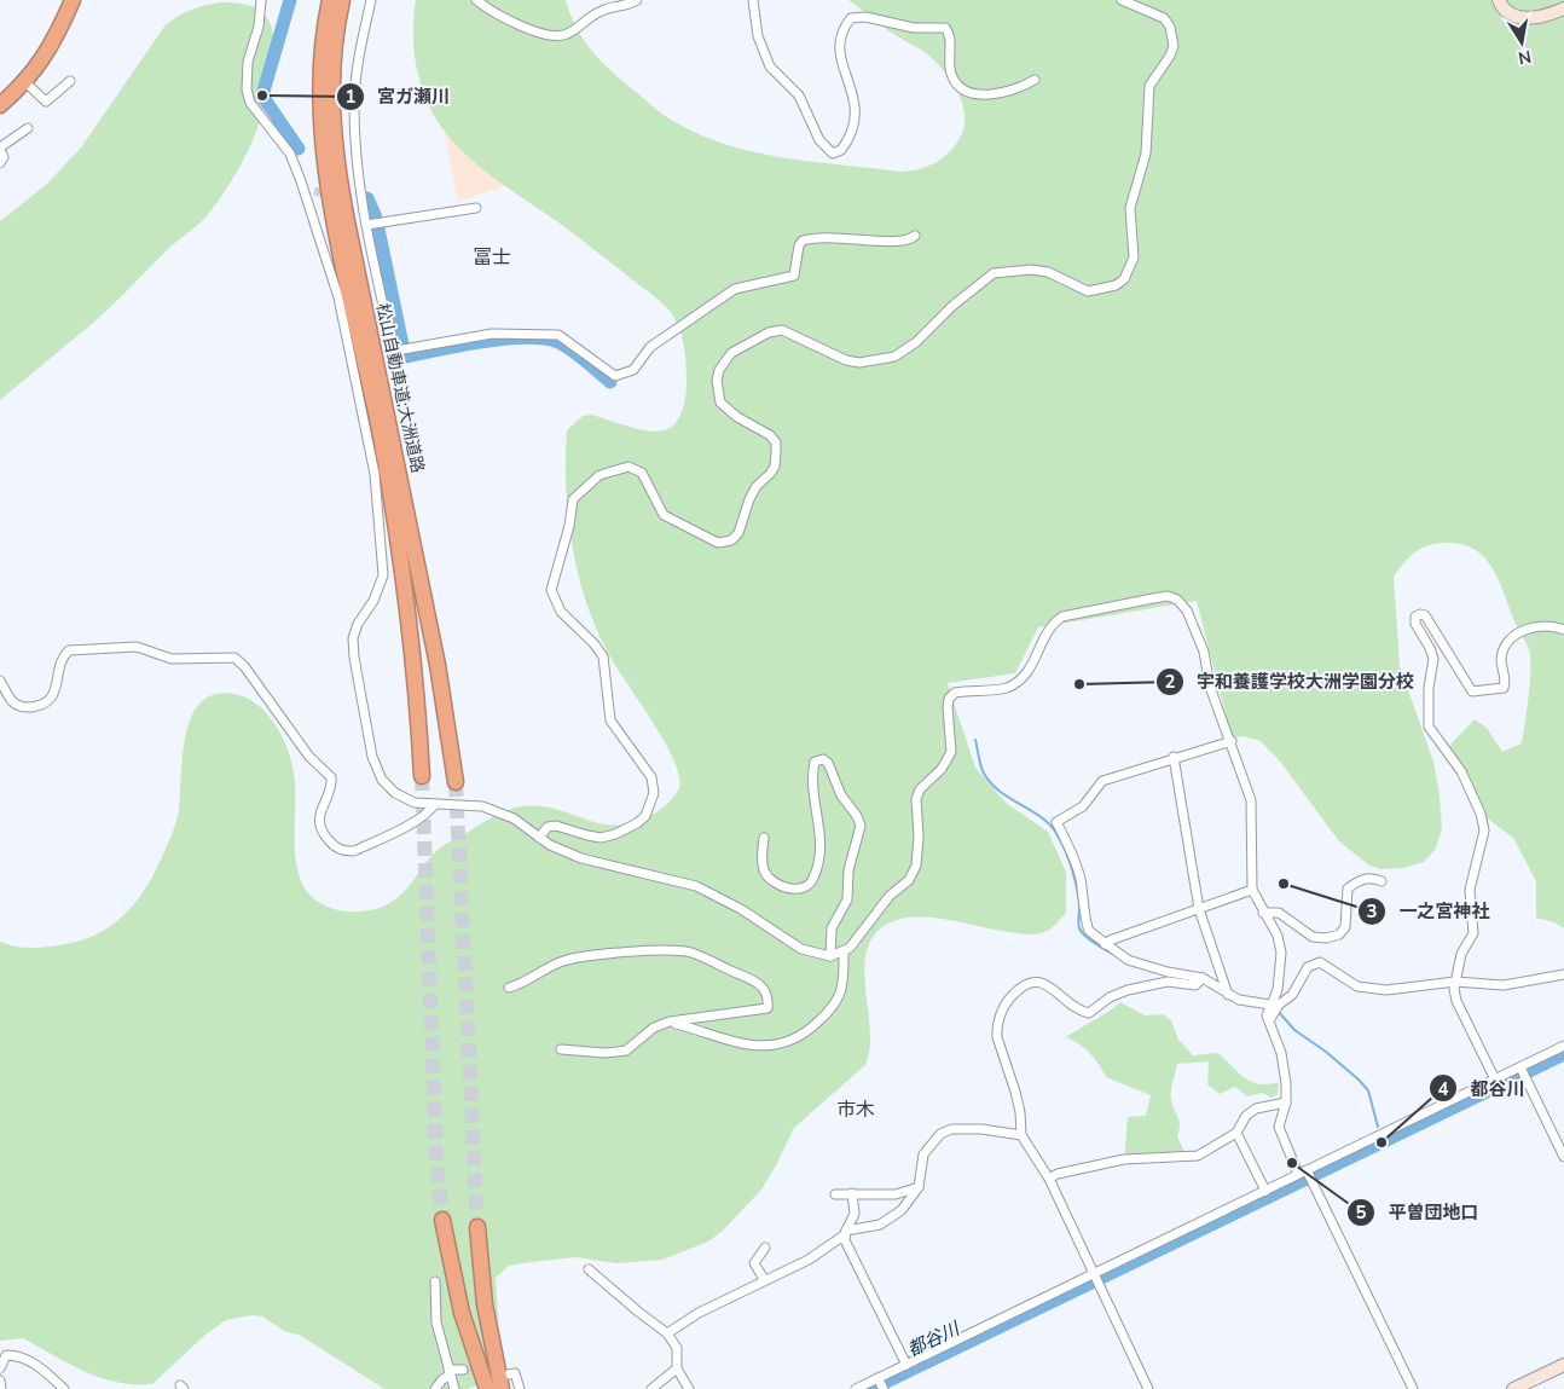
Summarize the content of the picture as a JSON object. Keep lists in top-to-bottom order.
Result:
{
  "streets": {
    "highway": ["松山自動車道;大洲道路"]
  },
  "districts": ["冨士", "市木"],
  "water": ["都谷川"],
  "places": [
    "宮ガ瀬川",
    "宇和養護学校大洲学園分校",
    "一之宮神社",
    "都谷川",
    "平曽団地口"
  ],
  "north": "bottom"
}
